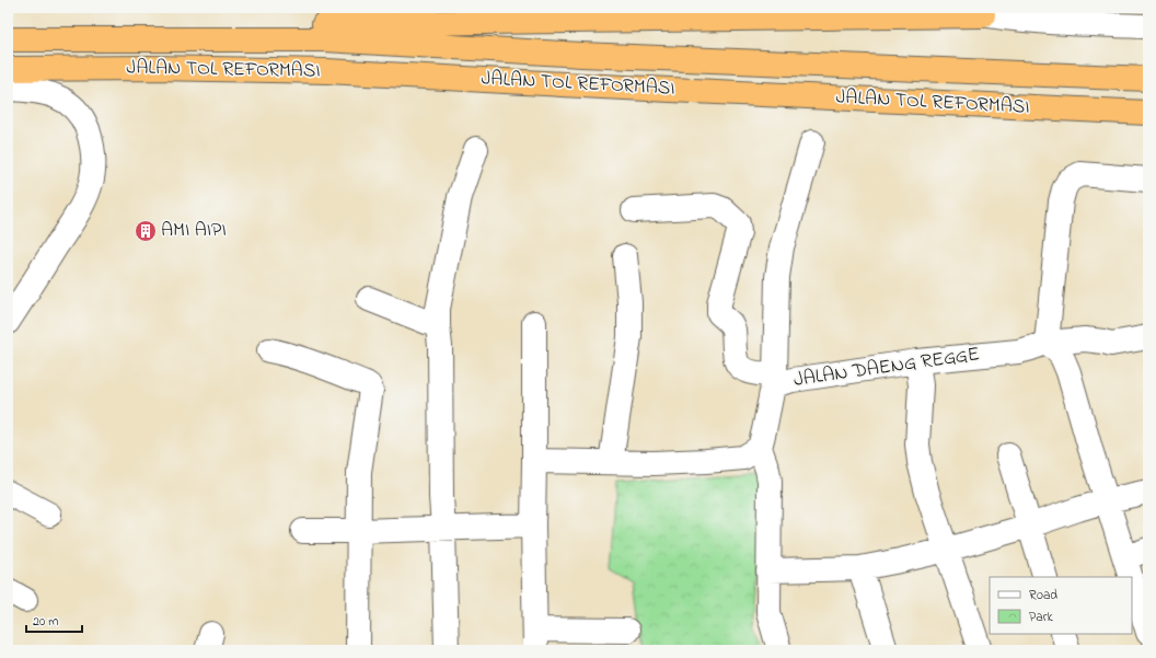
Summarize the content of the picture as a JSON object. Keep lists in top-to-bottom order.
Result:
{
  "streets": {
    "highway": ["JALAN TOL REFORMASI"],
    "street": ["JALAN DAENG REGGE"]
  },
  "places": {
    "building": ["AMI AIPI"]
  },
  "legend": ["Road", "Park"],
  "scale_bar": "20 m"
}
